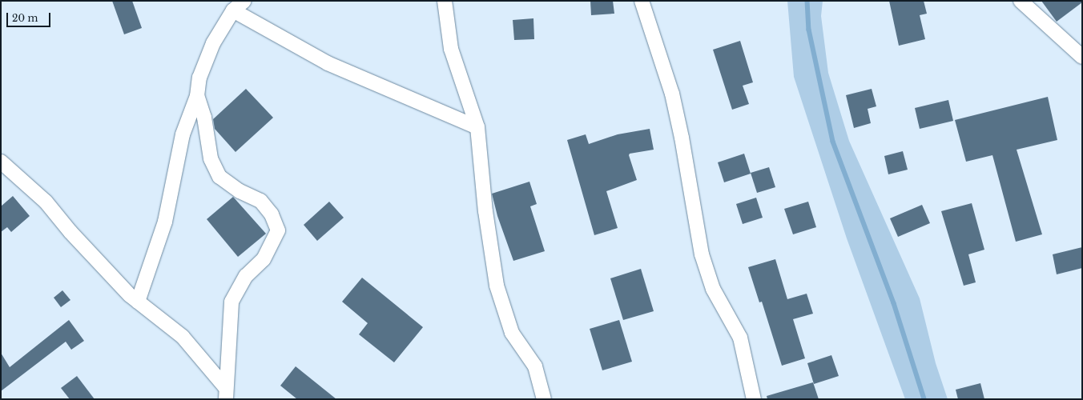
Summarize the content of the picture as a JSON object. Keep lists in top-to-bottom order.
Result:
{
  "scale_bar": "20 m"
}
